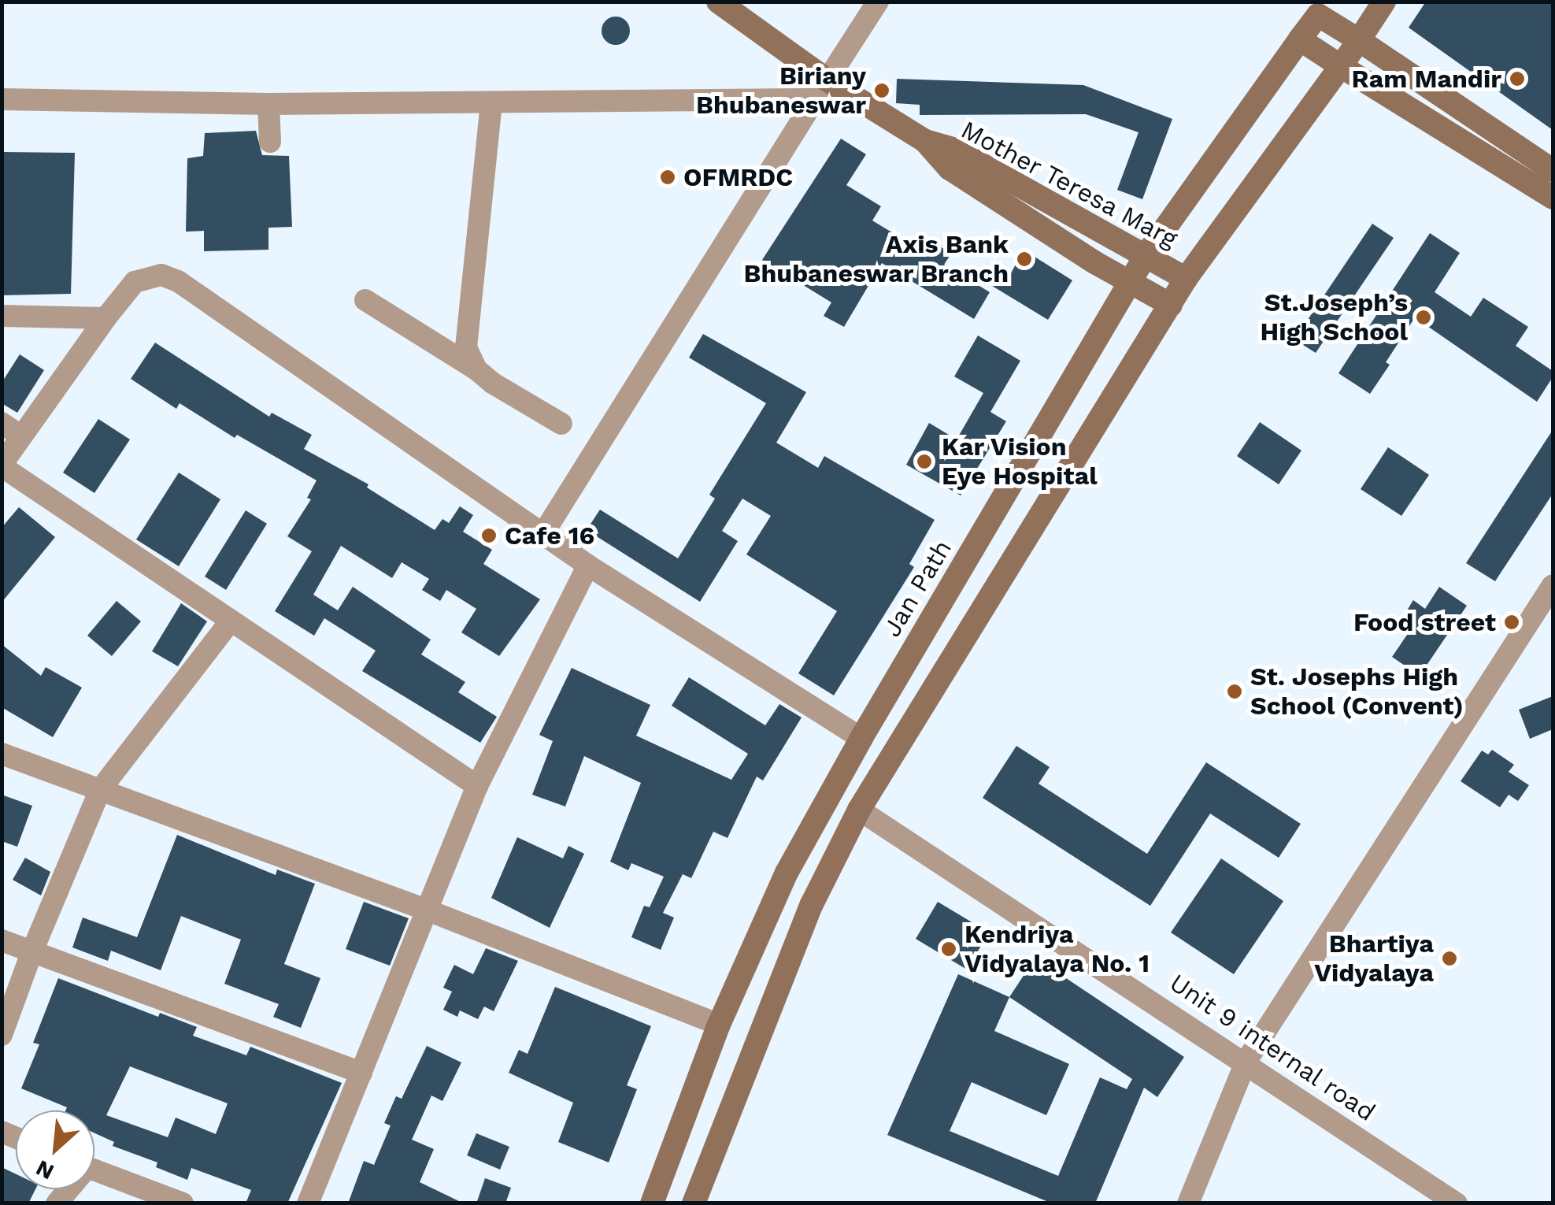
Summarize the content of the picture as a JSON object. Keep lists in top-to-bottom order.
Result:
{
  "streets": {
    "main road": ["Mother Teresa Marg", "Jan Path"],
    "street": ["Unit 9 internal road"]
  },
  "crossings": [
    ["Mother Teresa Marg", "Jan Path"]
  ],
  "places": [
    "Ram Mandir",
    "Biriany Bhubaneswar",
    "OFMRDC",
    "Axis Bank Bhubaneswar Branch",
    "St.Joseph’s High School",
    "Kar Vision Eye Hospital",
    "Cafe 16",
    "Food street",
    "St. Josephs High School (Convent)",
    "Kendriya Vidyalaya No. 1",
    "Bhartiya Vidyalaya"
  ],
  "north": "bottom left"
}
